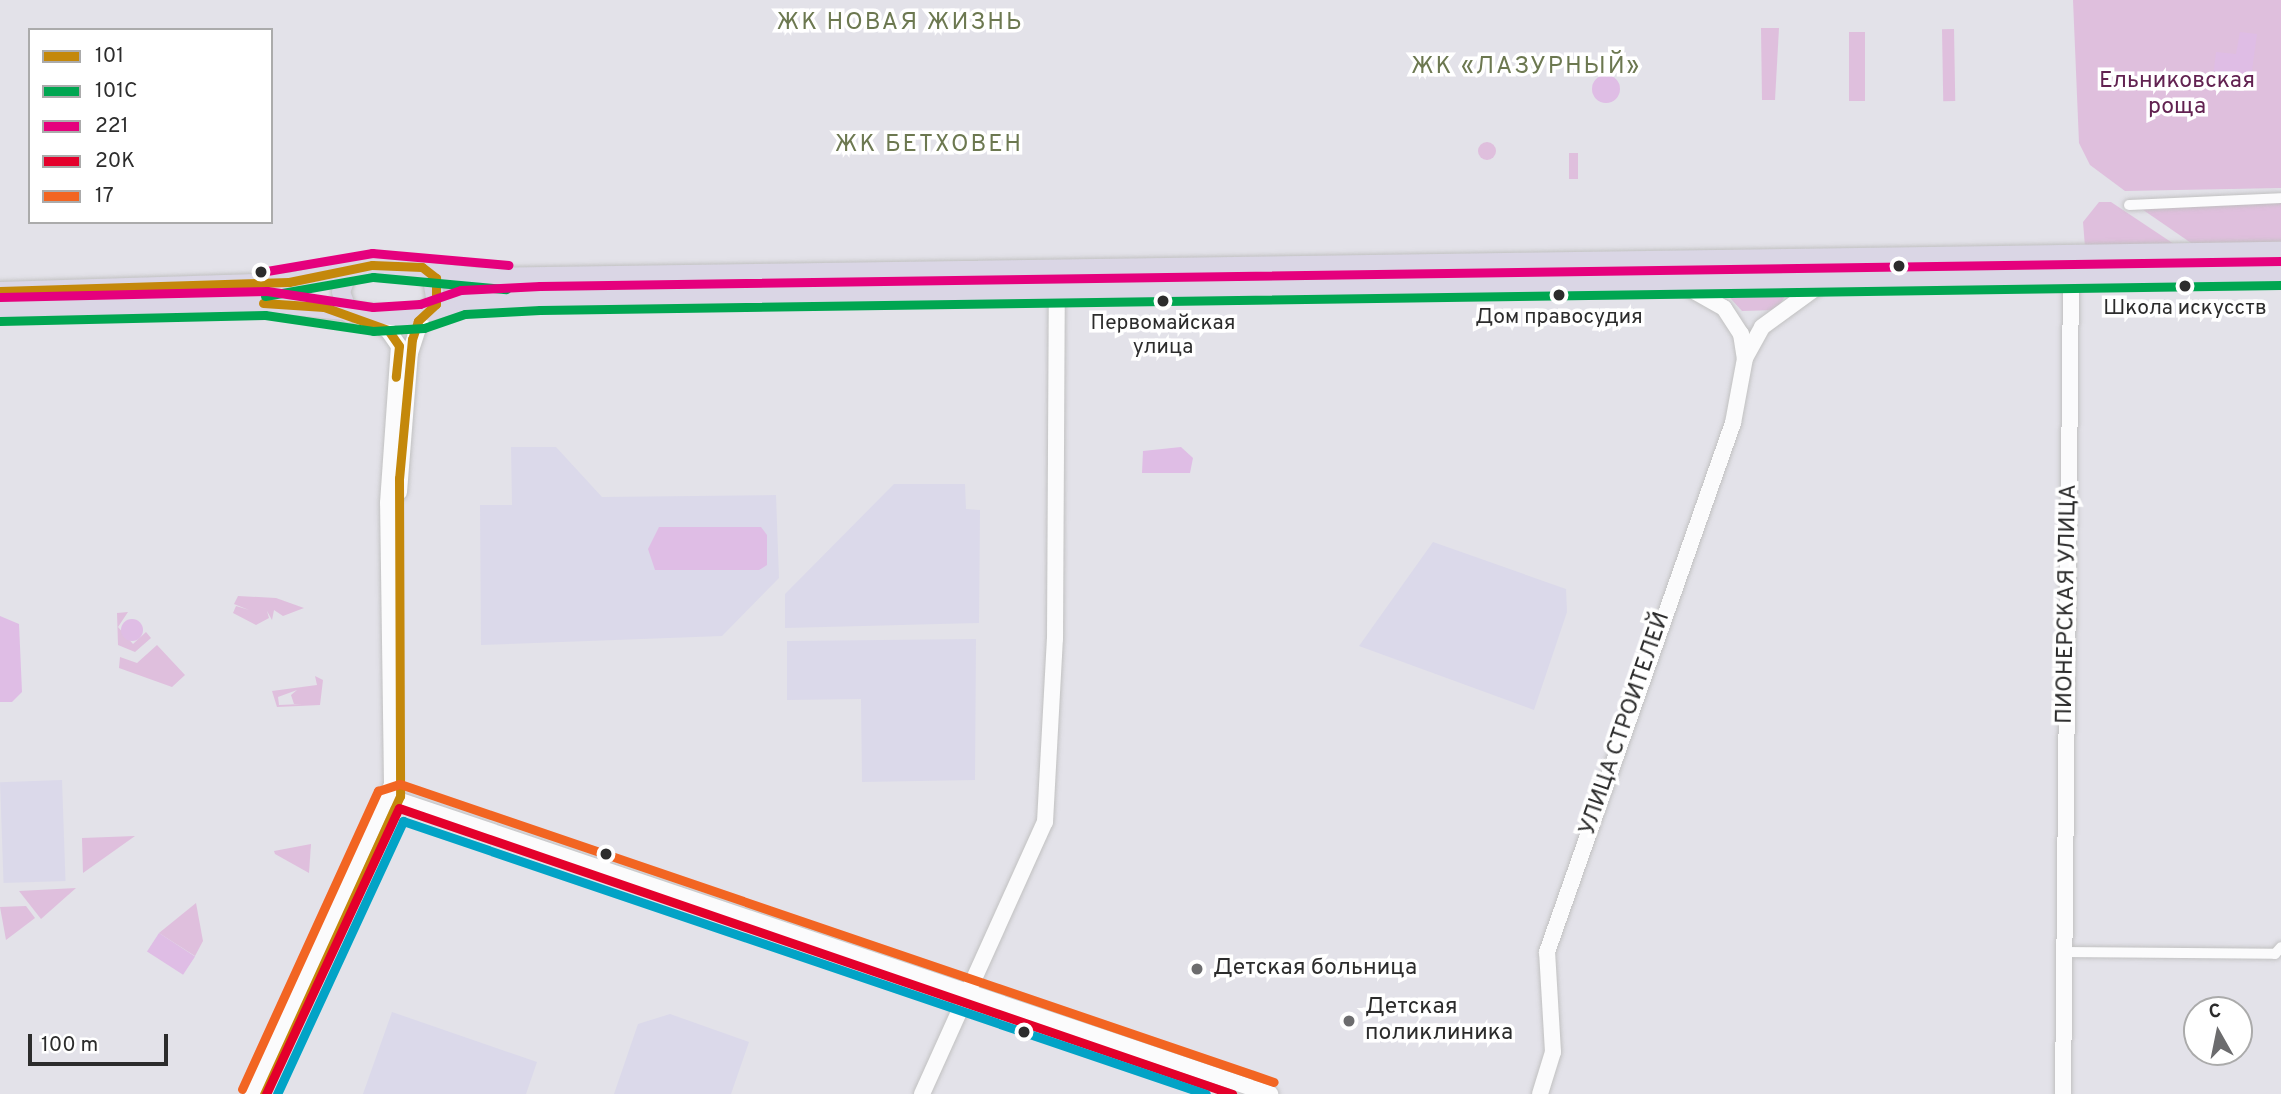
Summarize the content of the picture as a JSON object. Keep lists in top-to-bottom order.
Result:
{
  "streets": {
    "main road": ["ПИОНЕРСКАЯ УЛИЦА", "УЛИЦА СТРОИТЕЛЕЙ"]
  },
  "districts": ["ЖК НОВАЯ ЖИЗНЬ", "ЖК «ЛАЗУРНЫЙ»", "ЖК БЕТХОВЕН"],
  "parks": ["Ельниковская роща"],
  "places": [
    "Школа искусств",
    "Дом правосудия",
    "Первомайская улица",
    "Детская больница",
    "Детская поликлиника"
  ],
  "lines": [
    "transit line 221",
    "transit line 101",
    "transit line 101С",
    "transit line 17",
    "transit line 20К"
  ],
  "legend": [
    "101",
    "101С",
    "221",
    "20К",
    "17"
  ],
  "scale_bar": "100 m",
  "north": "top"
}
